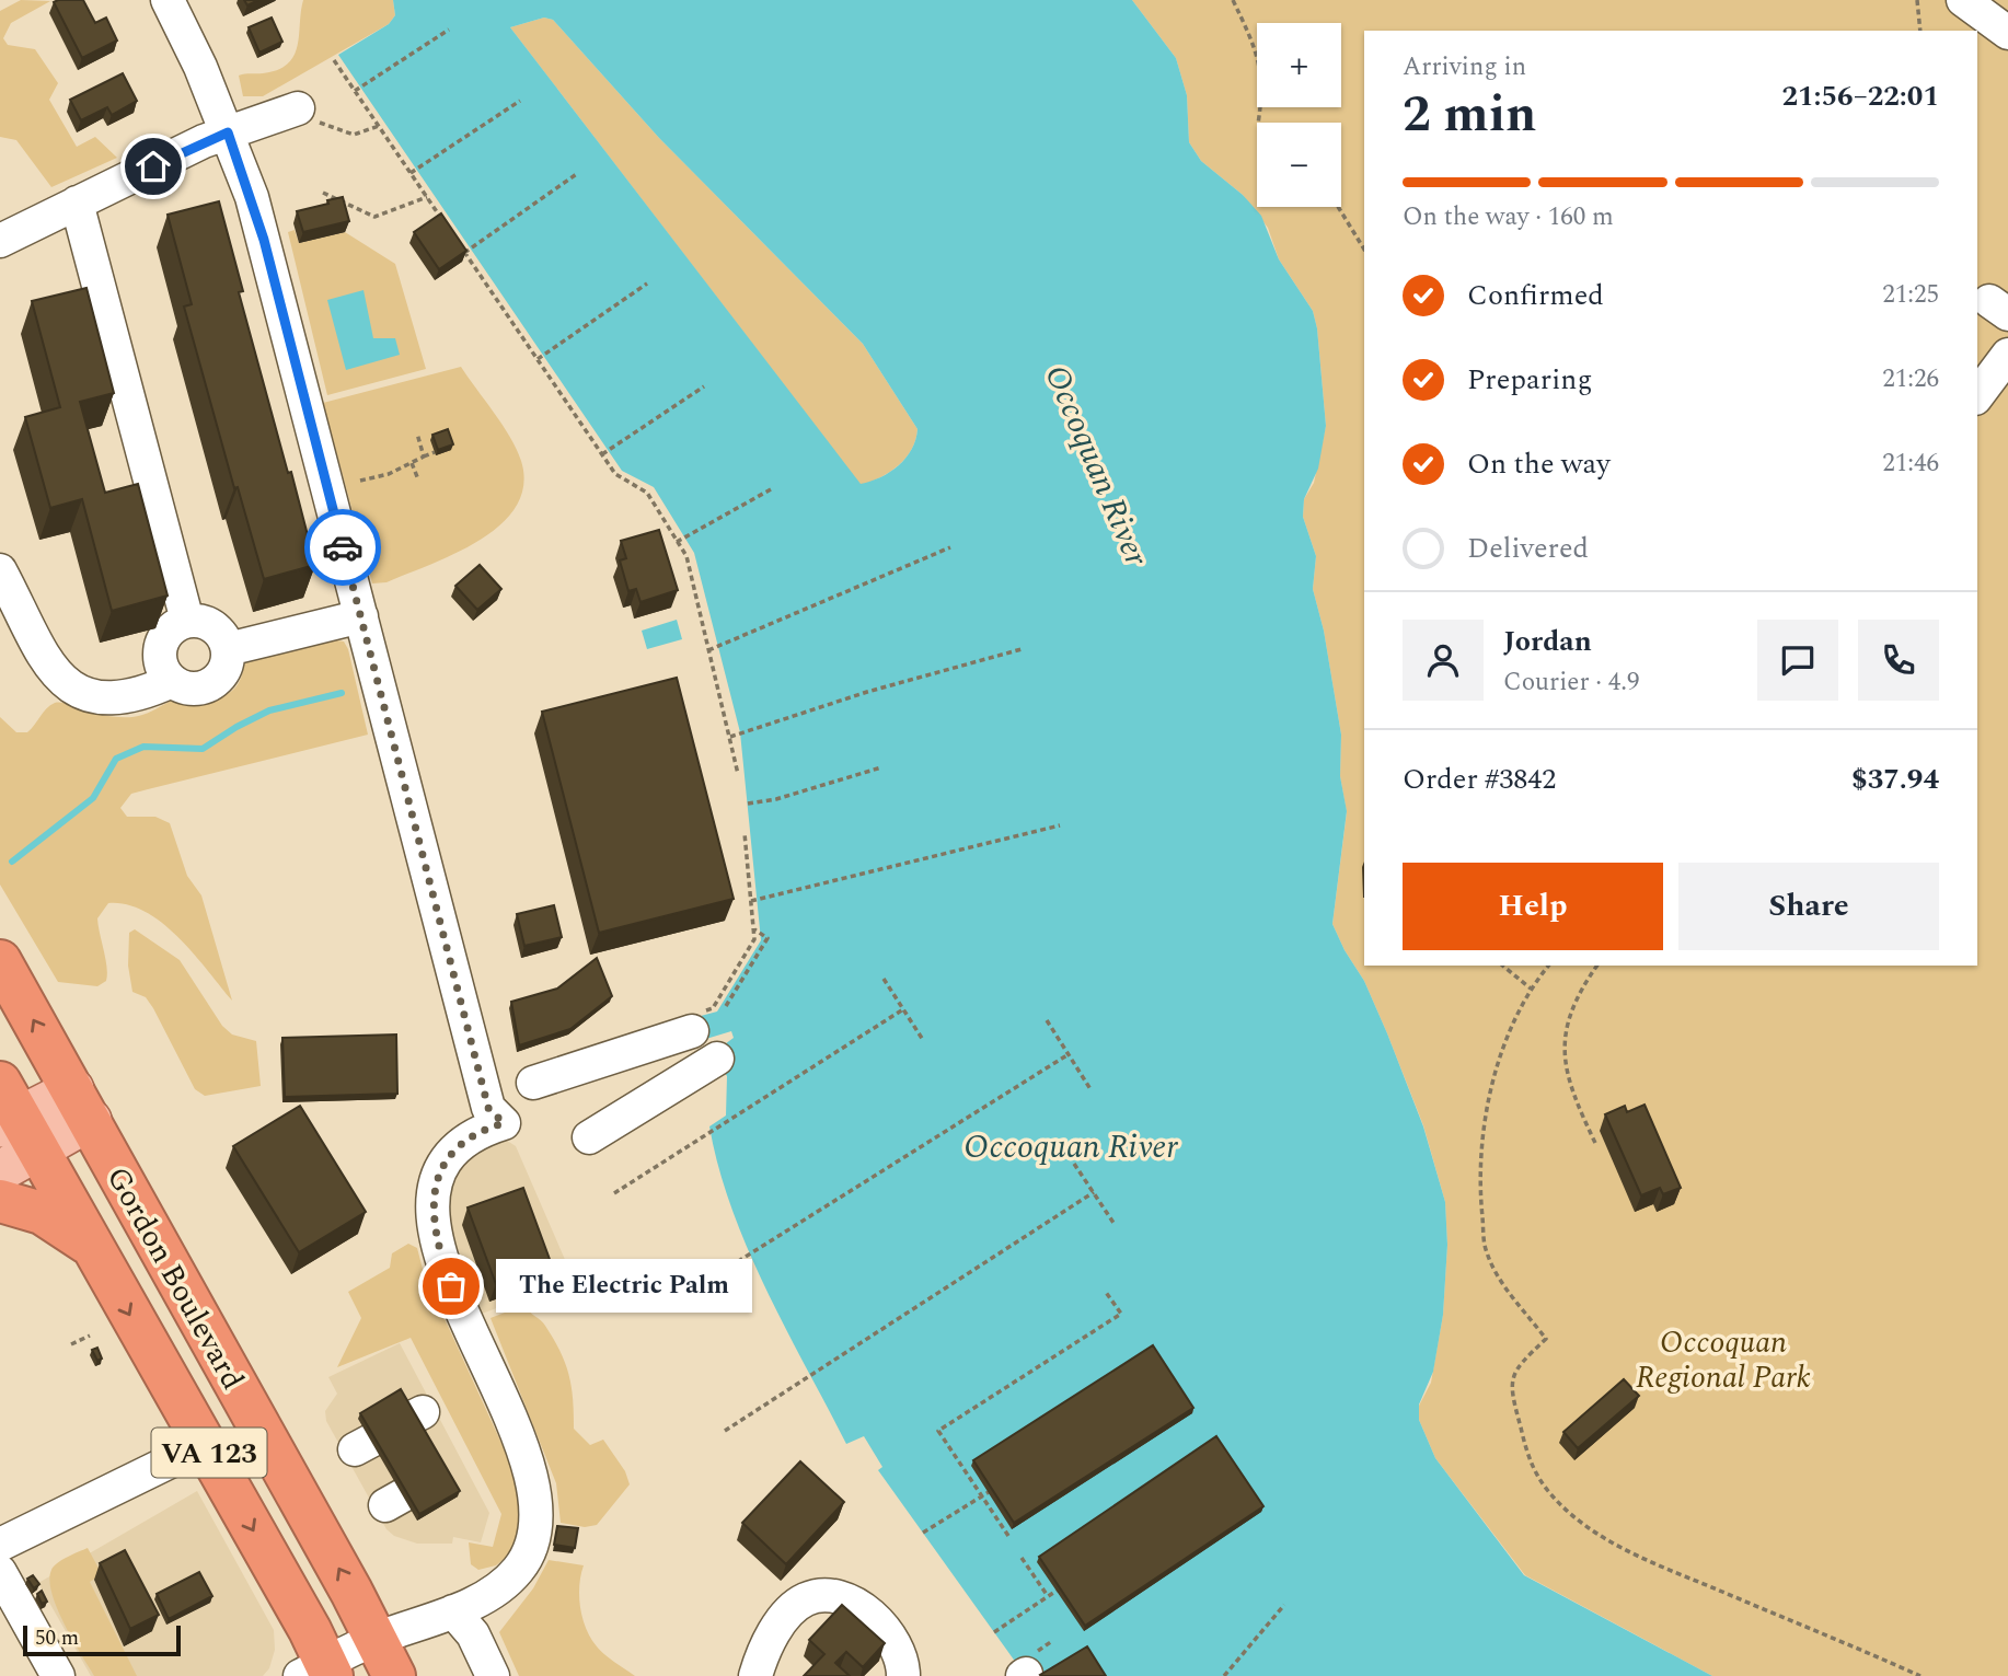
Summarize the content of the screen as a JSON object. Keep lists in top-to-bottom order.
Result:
{
  "streets": {
    "highway": ["Gordon Boulevard", "VA 123"]
  },
  "water": ["Occoquan River"],
  "parks": ["Occoquan Regional Park"],
  "places": ["The Electric Palm"],
  "scale_bar": "50 m",
  "page": {
    "map_buttons": ["+", "−"],
    "heading": ["2 min", "Arriving in", "21:56–22:01"],
    "panel": [
      "Jordan",
      "Courier · 4.9",
      "Order #3842",
      "$37.94"
    ],
    "bar": "On the way · 160 m",
    "list": [
      ["Confirmed", "21:25"],
      ["Preparing", "21:26"],
      ["On the way", "21:46"],
      "Delivered"
    ],
    "buttons": ["Help", "Share"],
    "bubble": "The Electric Palm",
    "scale": "50 m"
  }
}
